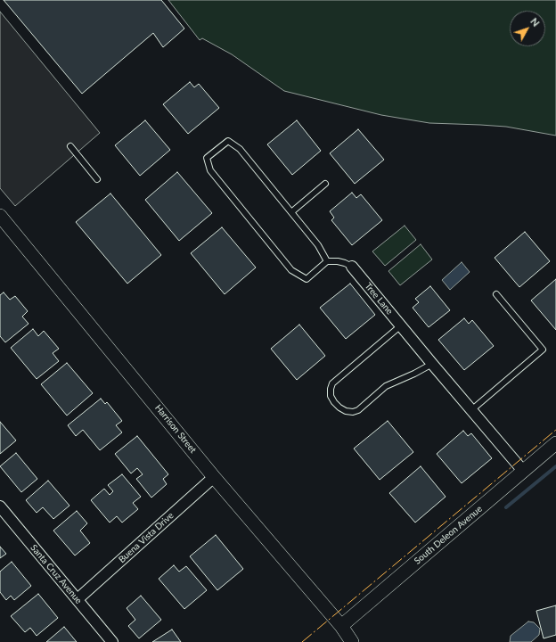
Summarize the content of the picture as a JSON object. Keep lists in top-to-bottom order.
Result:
{
  "streets": {
    "street": [
      "Tree Lane",
      "Harrison Street",
      "South Deleon Avenue",
      "Buena Vista Drive",
      "Santa Cruz Avenue"
    ]
  },
  "crossings": [
    ["Tree Lane", "South Deleon Avenue"],
    ["Harrison Street", "South Deleon Avenue"],
    ["Harrison Street", "Buena Vista Drive"],
    ["Buena Vista Drive", "Santa Cruz Avenue"]
  ],
  "north": "top right"
}
